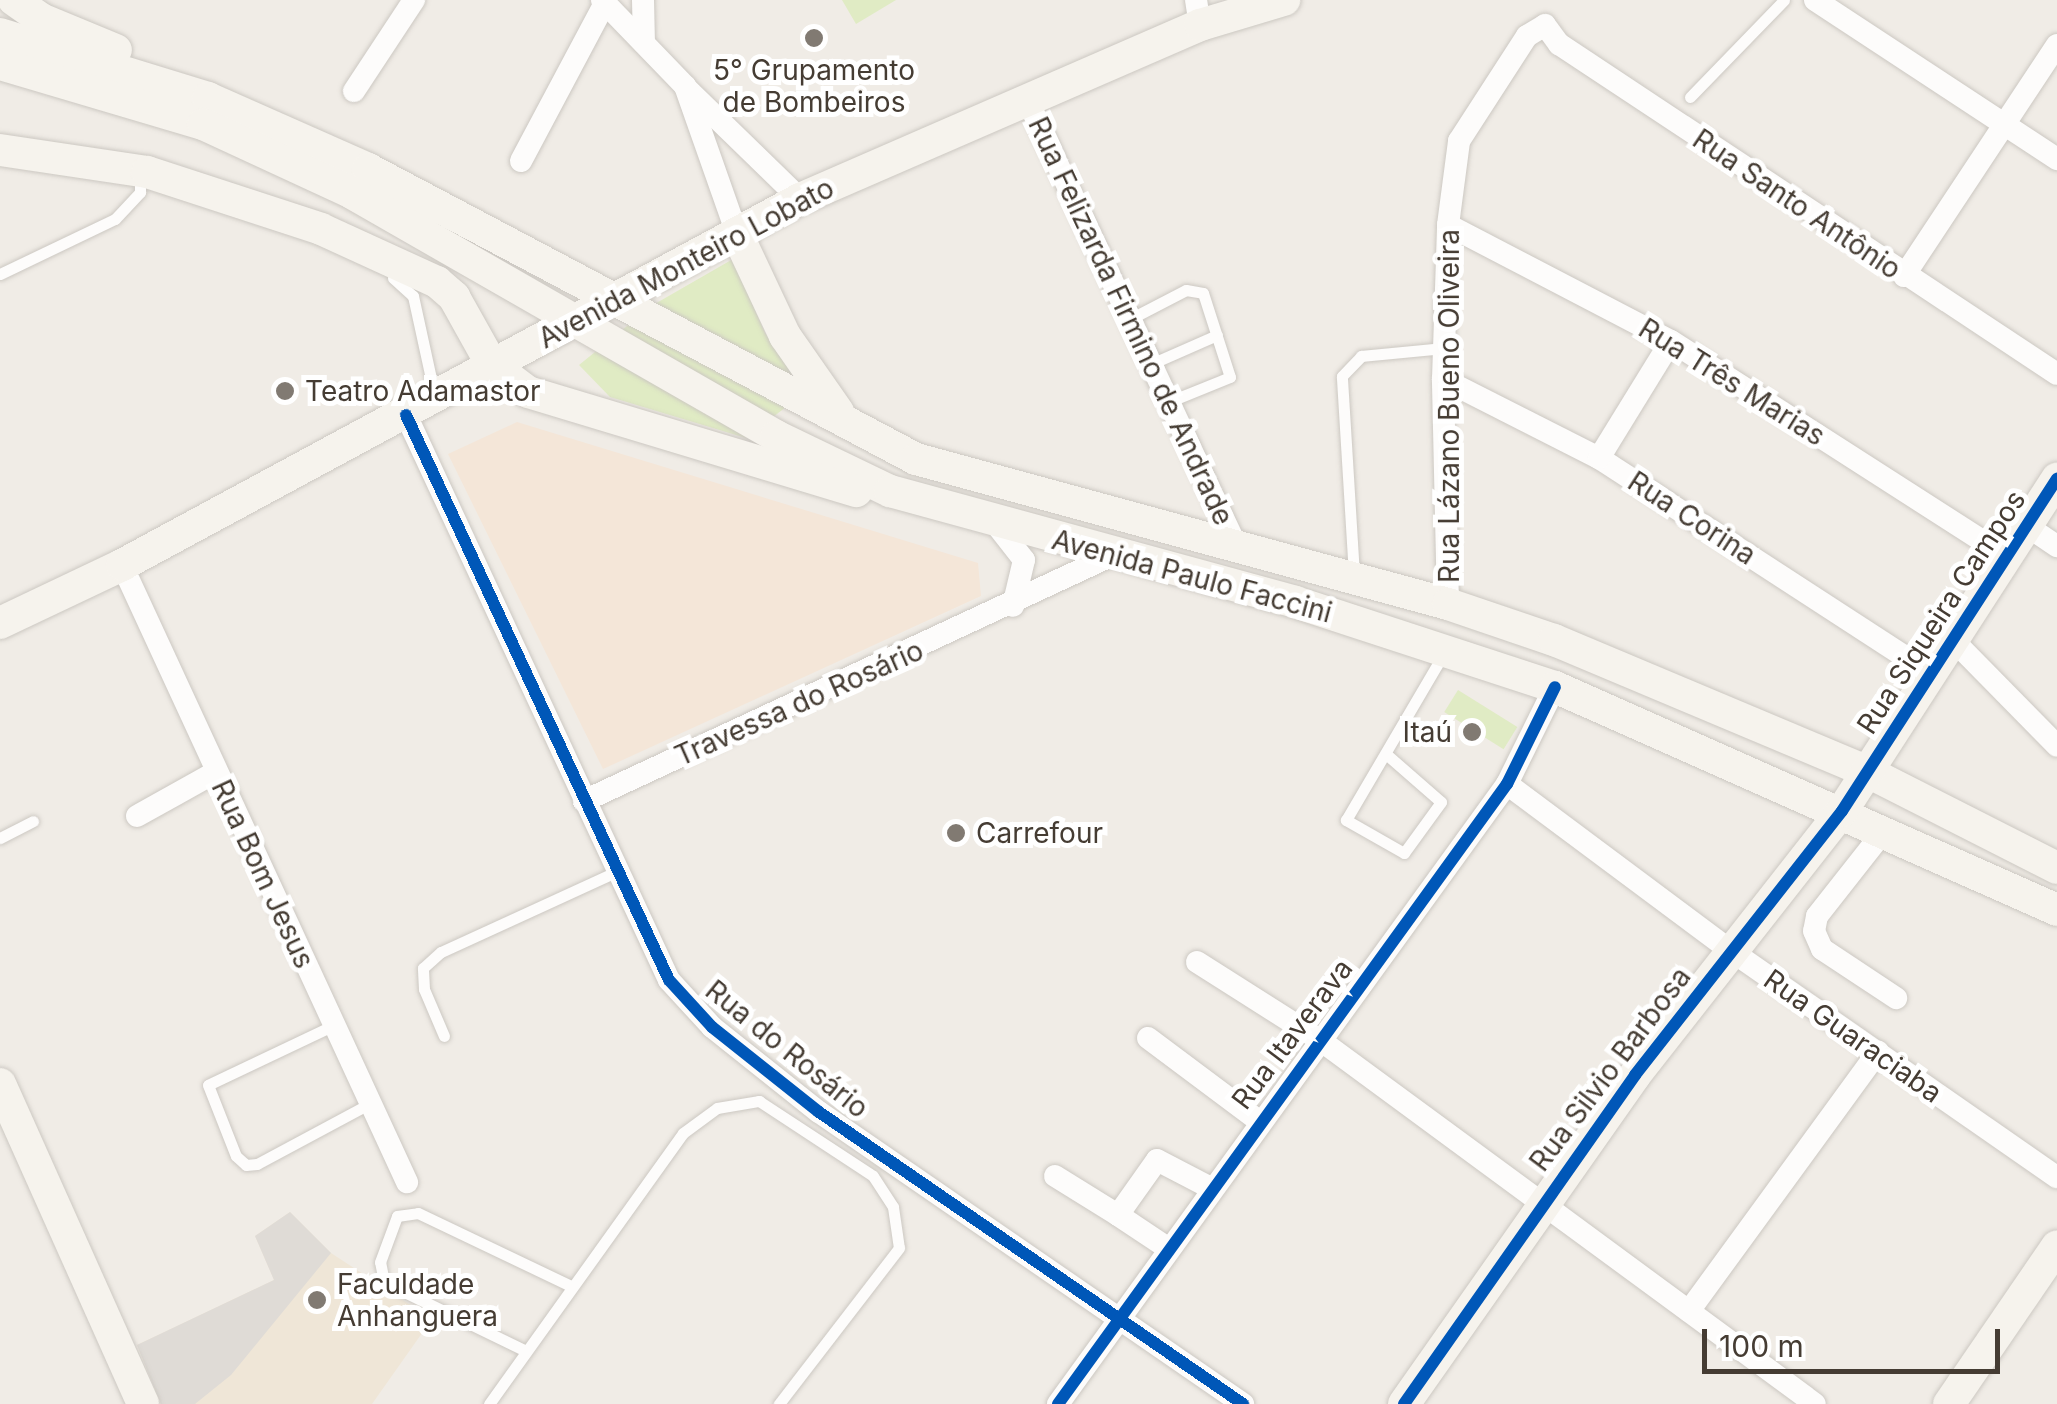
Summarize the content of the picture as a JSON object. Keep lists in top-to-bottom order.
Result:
{
  "streets": {
    "main road": [
      "Avenida Monteiro Lobato",
      "Avenida Paulo Faccini",
      "Rua Siqueira Campos",
      "Rua Silvio Barbosa"
    ],
    "street": [
      "Rua Santo Antônio",
      "Rua Felizarda Firmino de Andrade",
      "Rua Três Marias",
      "Rua Lázano Bueno Oliveira",
      "Rua Corina",
      "Travessa do Rosário",
      "Rua Bom Jesus",
      "Rua Itaverava",
      "Rua Guaraciaba",
      "Rua do Rosário"
    ]
  },
  "crossings": [
    ["Rua Santo Antônio", "Rua Lázano Bueno Oliveira"],
    ["Avenida Monteiro Lobato", "Rua Felizarda Firmino de Andrade"],
    ["Avenida Monteiro Lobato", "Avenida Paulo Faccini"],
    ["Avenida Monteiro Lobato", "Rua Bom Jesus"],
    ["Avenida Monteiro Lobato", "Rua do Rosário"],
    ["Rua Felizarda Firmino de Andrade", "Avenida Paulo Faccini"],
    ["Rua Três Marias", "Rua Lázano Bueno Oliveira"],
    ["Rua Três Marias", "Rua Siqueira Campos"],
    ["Rua Lázano Bueno Oliveira", "Rua Corina"],
    ["Rua Lázano Bueno Oliveira", "Avenida Paulo Faccini"],
    ["Rua Corina", "Rua Siqueira Campos"],
    ["Avenida Paulo Faccini", "Rua Siqueira Campos"],
    ["Avenida Paulo Faccini", "Travessa do Rosário"],
    ["Avenida Paulo Faccini", "Rua Itaverava"],
    ["Avenida Paulo Faccini", "Rua Silvio Barbosa"],
    ["Rua Siqueira Campos", "Rua Silvio Barbosa"],
    ["Travessa do Rosário", "Rua do Rosário"],
    ["Rua Itaverava", "Rua Guaraciaba"],
    ["Rua Itaverava", "Rua do Rosário"],
    ["Rua Guaraciaba", "Rua Silvio Barbosa"]
  ],
  "places": [
    "5° Grupamento de Bombeiros",
    "Teatro Adamastor",
    "Itaú",
    "Carrefour",
    "Faculdade Anhanguera"
  ],
  "scale_bar": "100 m"
}
